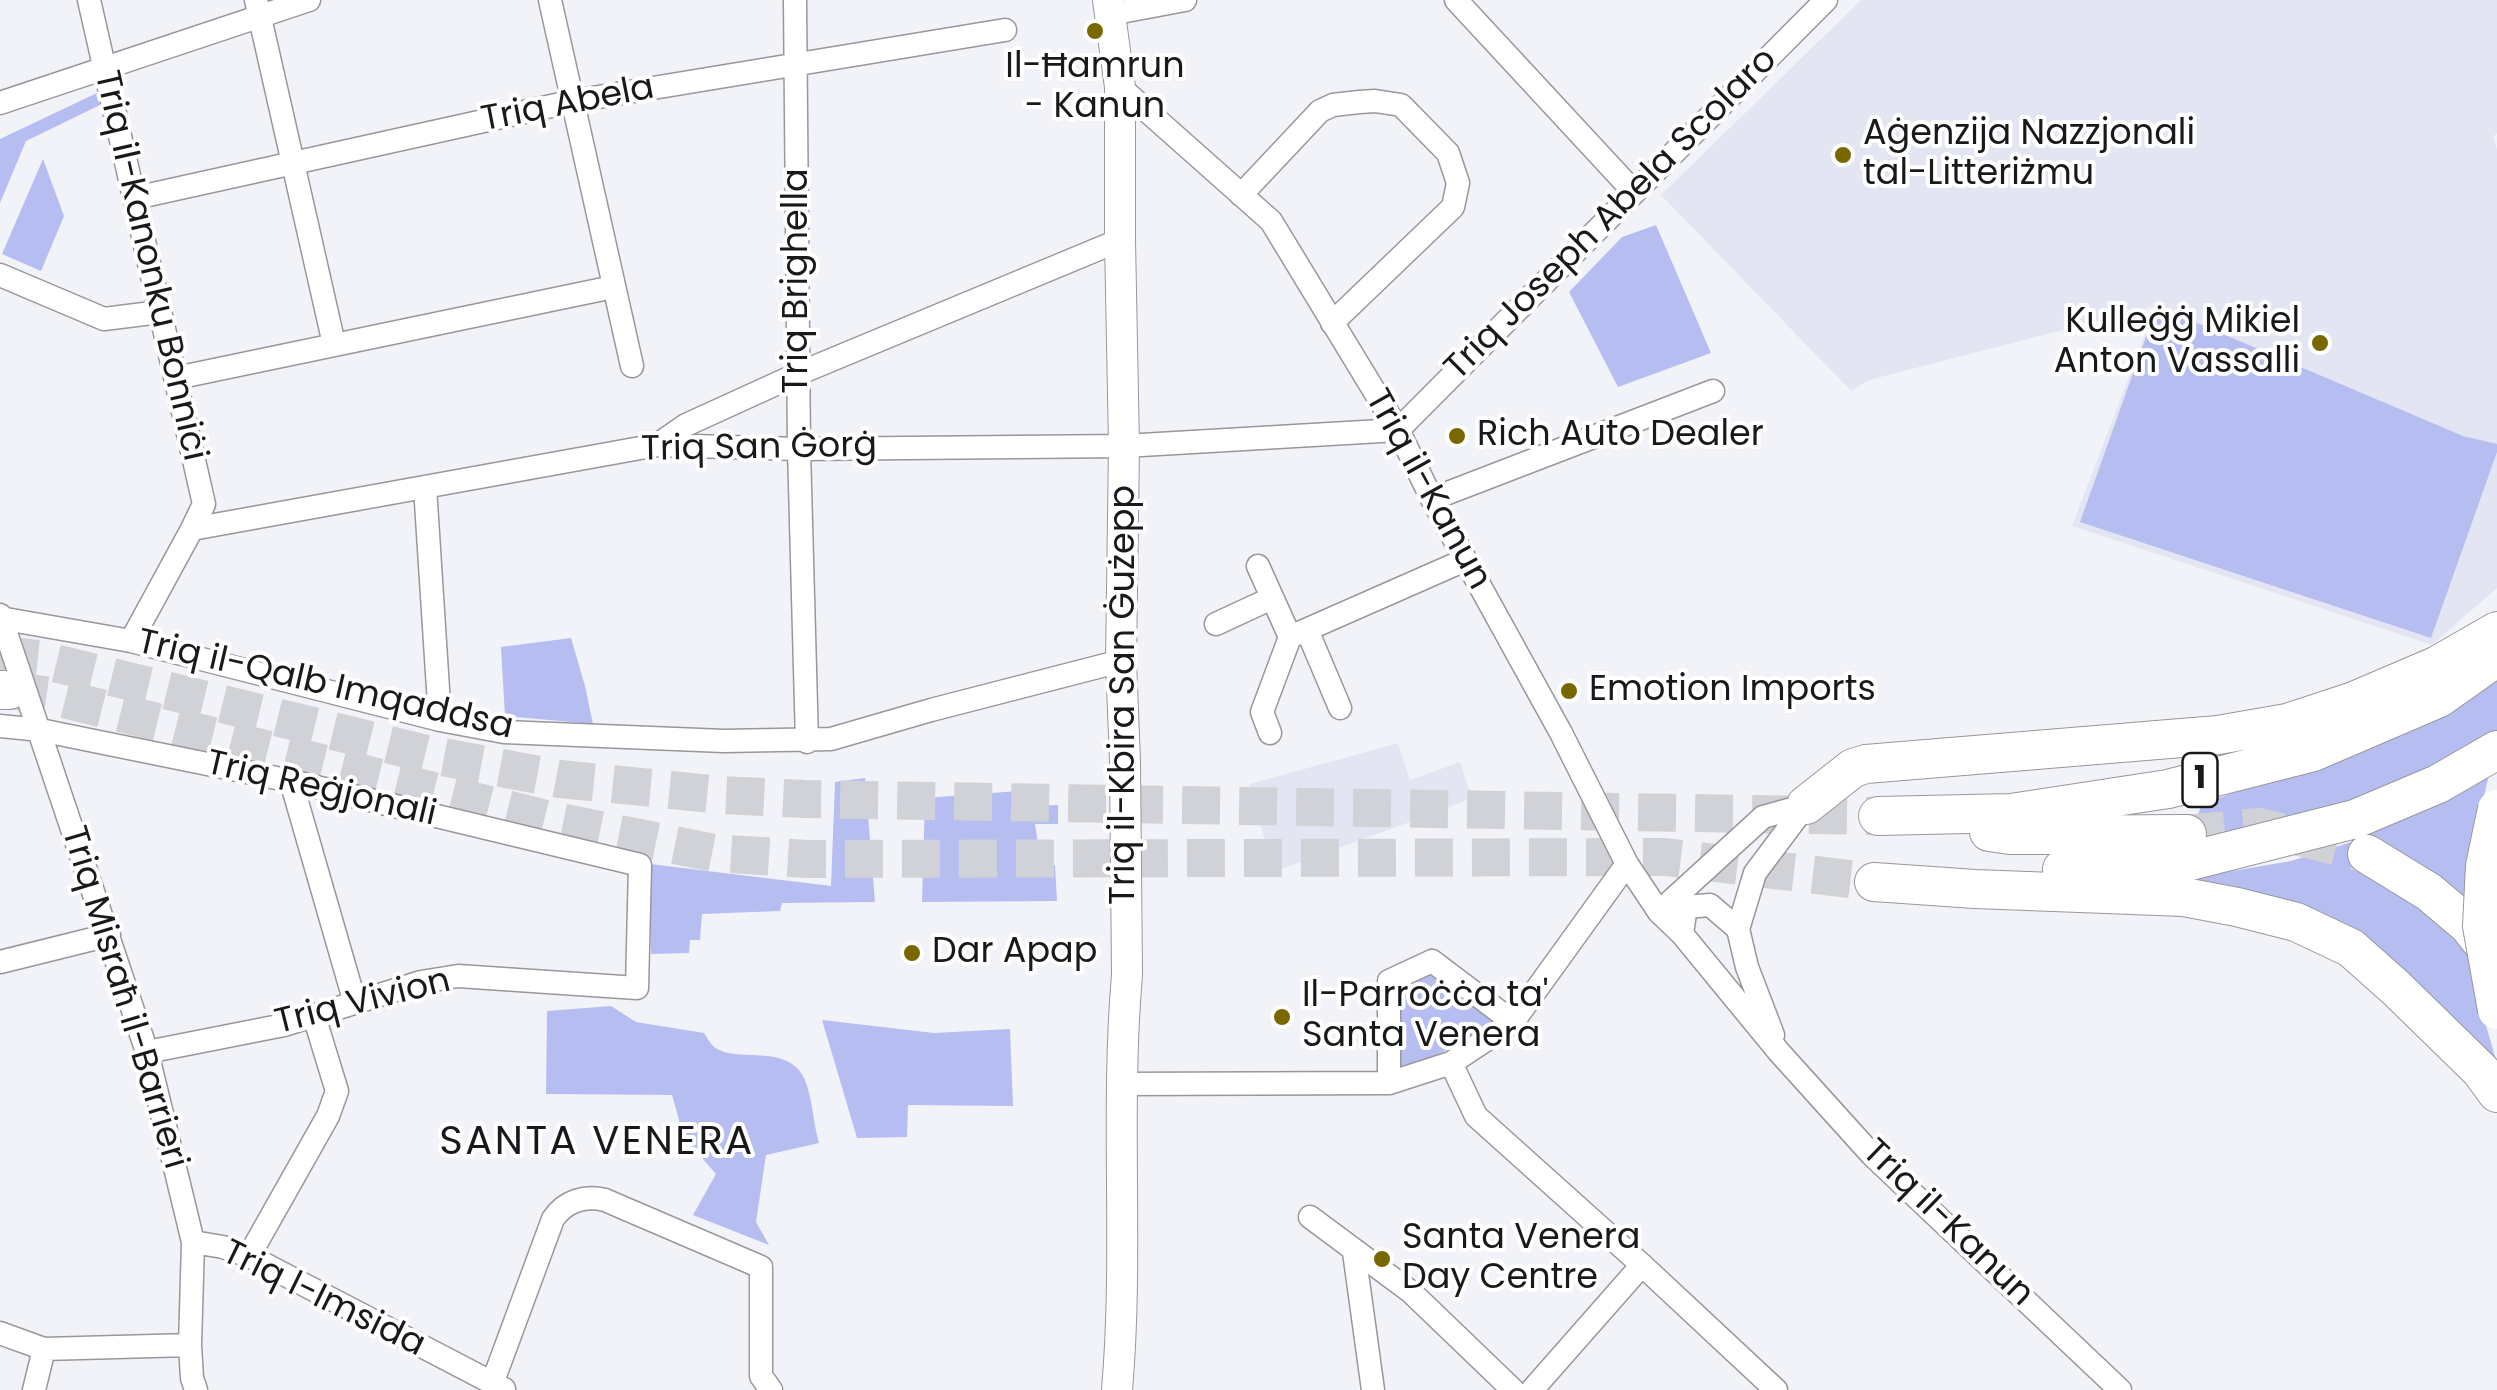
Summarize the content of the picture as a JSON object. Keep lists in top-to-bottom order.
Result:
{
  "streets": {
    "highway": ["1"],
    "main road": ["Triq il-Kbira San Ġużepp"],
    "street": [
      "Triq Abela",
      "Triq Joseph Abela Scolaro",
      "Triq il-Kanonku Bonniċi",
      "Triq Brighella",
      "Triq San Ġorġ",
      "Triq il-Kanun",
      "Triq il-Qalb Imqaddsa",
      "Triq Reġjonali",
      "Triq Misraħ il-Barrieri",
      "Triq Vivion",
      "Triq l-Imsida"
    ]
  },
  "crossings": [
    ["Triq Abela", "Triq il-Kanonku Bonniċi"],
    ["Triq Abela", "Triq Brighella"],
    ["Triq Joseph Abela Scolaro", "Triq San Ġorġ"],
    ["Triq Joseph Abela Scolaro", "Triq il-Kanun"],
    ["Triq il-Kanonku Bonniċi", "Triq San Ġorġ"],
    ["Triq Brighella", "Triq San Ġorġ"],
    ["Triq Brighella", "Triq il-Qalb Imqaddsa"],
    ["Triq San Ġorġ", "Triq il-Kanun"],
    ["Triq San Ġorġ", "Triq il-Kbira San Ġużepp"],
    ["Triq il-Kanun", "Triq il-Kbira San Ġużepp"],
    ["Triq il-Qalb Imqaddsa", "Triq il-Kbira San Ġużepp"],
    ["Triq il-Qalb Imqaddsa", "Triq Misraħ il-Barrieri"],
    ["Triq Reġjonali", "Triq Misraħ il-Barrieri"],
    ["Triq Reġjonali", "Triq Vivion"],
    ["Triq Misraħ il-Barrieri", "Triq Vivion"],
    ["Triq Misraħ il-Barrieri", "Triq l-Imsida"]
  ],
  "districts": ["SANTA VENERA"],
  "places": [
    "Il-Ħamrun - Kanun",
    "Aġenzija Nazzjonali tal-Litteriżmu",
    "Kulleġġ Mikiel Anton Vassalli",
    "Rich Auto Dealer",
    "Emotion Imports",
    "Dar Apap",
    "Il-Parroċċa ta' Santa Venera",
    "Santa Venera Day Centre"
  ]
}
